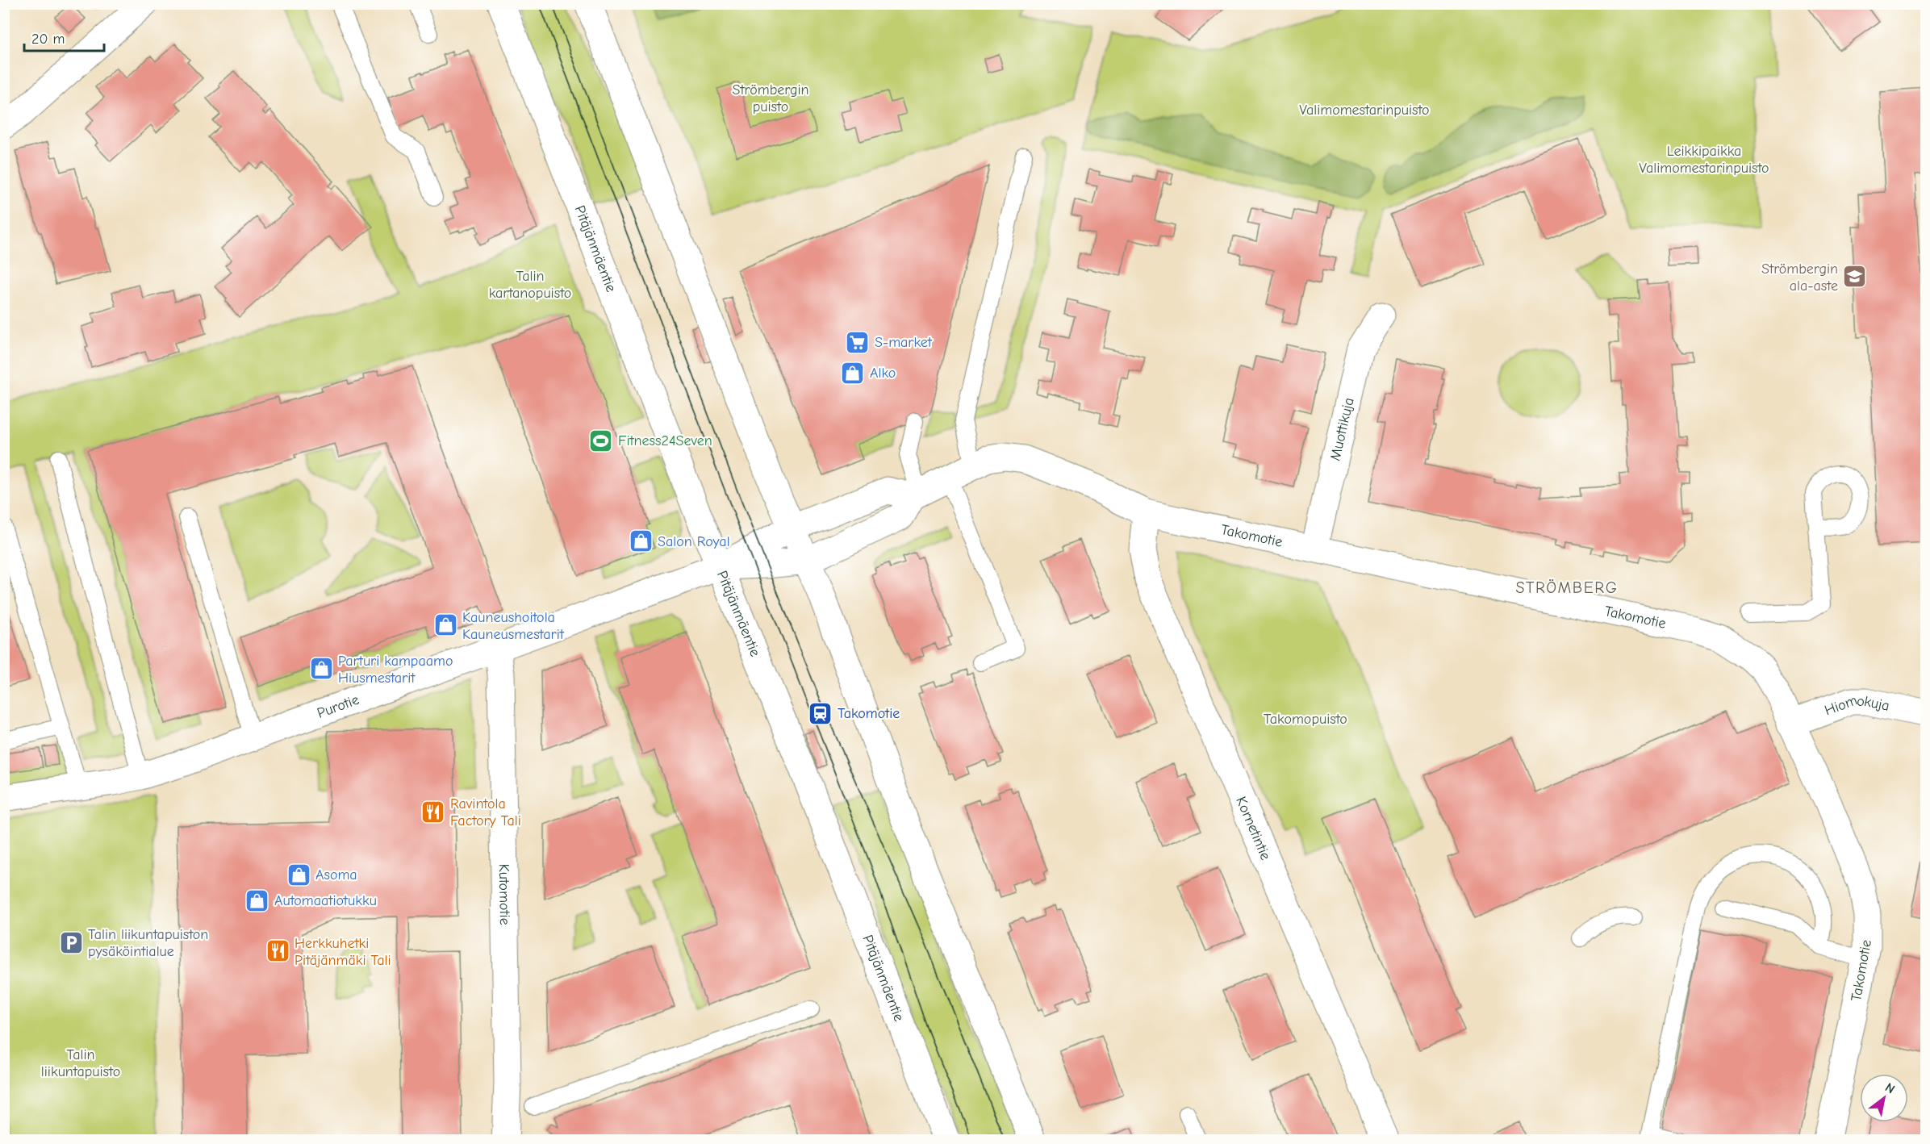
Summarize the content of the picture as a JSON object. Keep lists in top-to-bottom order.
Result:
{
  "streets": {
    "street": [
      "Pitäjänmäentie",
      "Muottikuja",
      "Takomotie",
      "Purotie",
      "Hiomokuja",
      "Kornetintie",
      "Kutomotie"
    ]
  },
  "crossings": [
    ["Pitäjänmäentie", "Purotie"],
    ["Muottikuja", "Takomotie"],
    ["Takomotie", "Hiomokuja"],
    ["Takomotie", "Kornetintie"],
    ["Purotie", "Kutomotie"]
  ],
  "districts": ["STRÖMBERG"],
  "parks": [
    "Strömbergin puisto",
    "Valimomestarinpuisto",
    "Leikkipaikka Valimomestarinpuisto",
    "Talin kartanopuisto",
    "Takomopuisto",
    "Talin liikuntapuisto"
  ],
  "places": {
    "school or university": ["Strömbergin ala-aste"],
    "supermarket": ["S-market"],
    "shop": [
      "Alko",
      "Salon Royal",
      "Kauneushoitola Kauneusmestarit",
      "Parturi kampaamo Hiusmestarit",
      "Asoma",
      "Automaatiotukku"
    ],
    "sports": ["Fitness24Seven"],
    "station": ["Takomotie"],
    "restaurant": ["Ravintola Factory Tali", "Herkkuhetki Pitäjänmäki Tali"],
    "parking": ["Talin liikuntapuiston pysäköintialue"]
  },
  "scale_bar": "20 m",
  "north": "top right"
}
